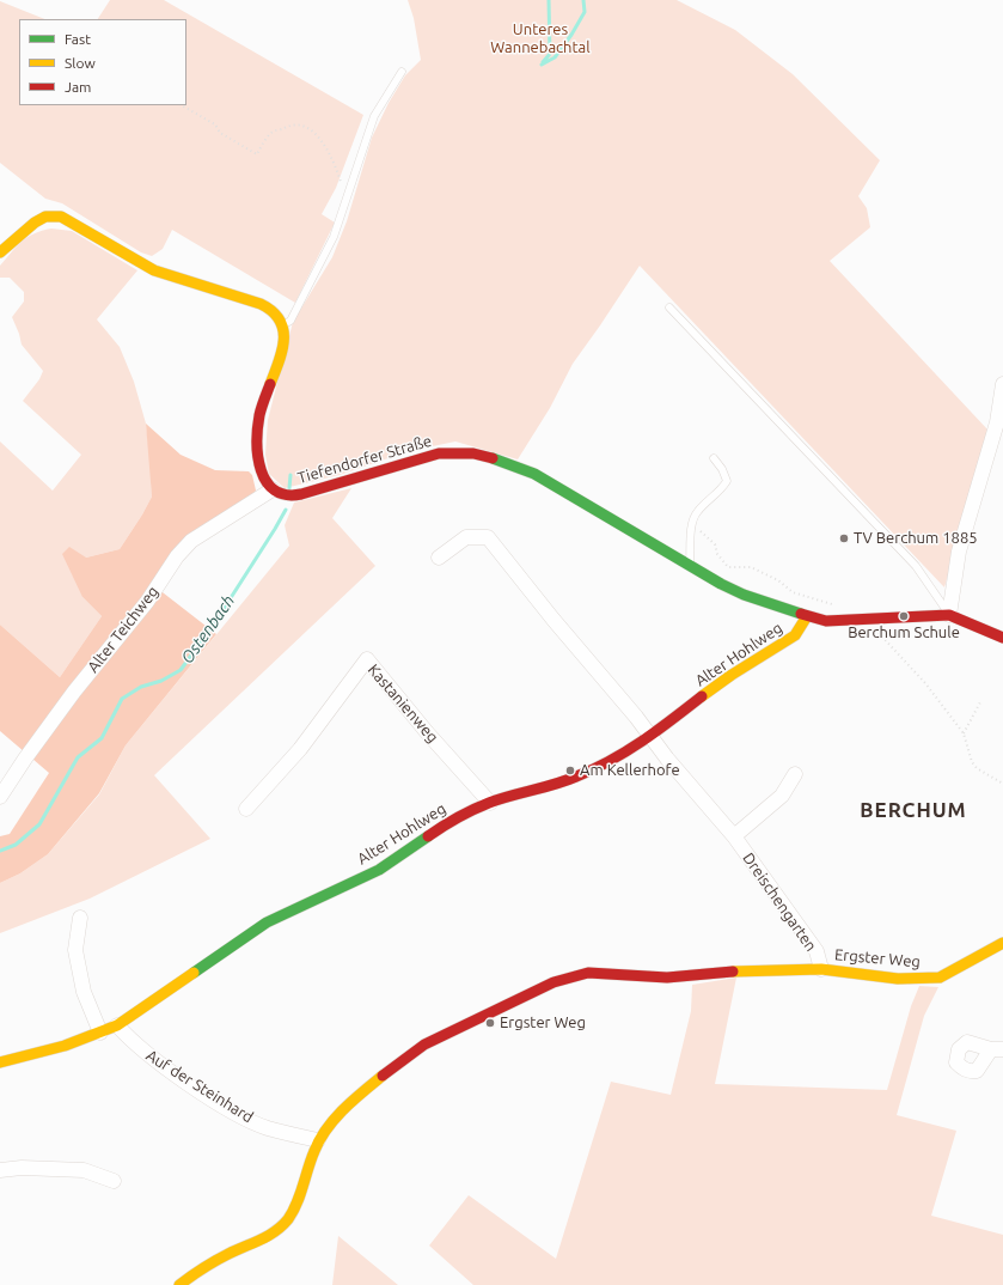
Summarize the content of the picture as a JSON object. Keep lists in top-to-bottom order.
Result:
{
  "streets": {
    "street": [
      "Tiefendorfer Straße",
      "Alter Teichweg",
      "Alter Hohlweg",
      "Kastanienweg",
      "Dreischengarten",
      "Ergster Weg",
      "Auf der Steinhard"
    ]
  },
  "crossings": [
    ["Tiefendorfer Straße", "Alter Teichweg"],
    ["Tiefendorfer Straße", "Alter Hohlweg"],
    ["Alter Hohlweg", "Kastanienweg"],
    ["Alter Hohlweg", "Dreischengarten"],
    ["Alter Hohlweg", "Auf der Steinhard"],
    ["Dreischengarten", "Ergster Weg"],
    ["Ergster Weg", "Auf der Steinhard"]
  ],
  "districts": ["BERCHUM"],
  "water": ["Ostenbach"],
  "parks": ["Unteres Wannebachtal"],
  "places": [
    "TV Berchum 1885",
    "Berchum Schule",
    "Am Kellerhofe",
    "Ergster Weg"
  ],
  "legend": ["Fast", "Slow", "Jam"]
}
